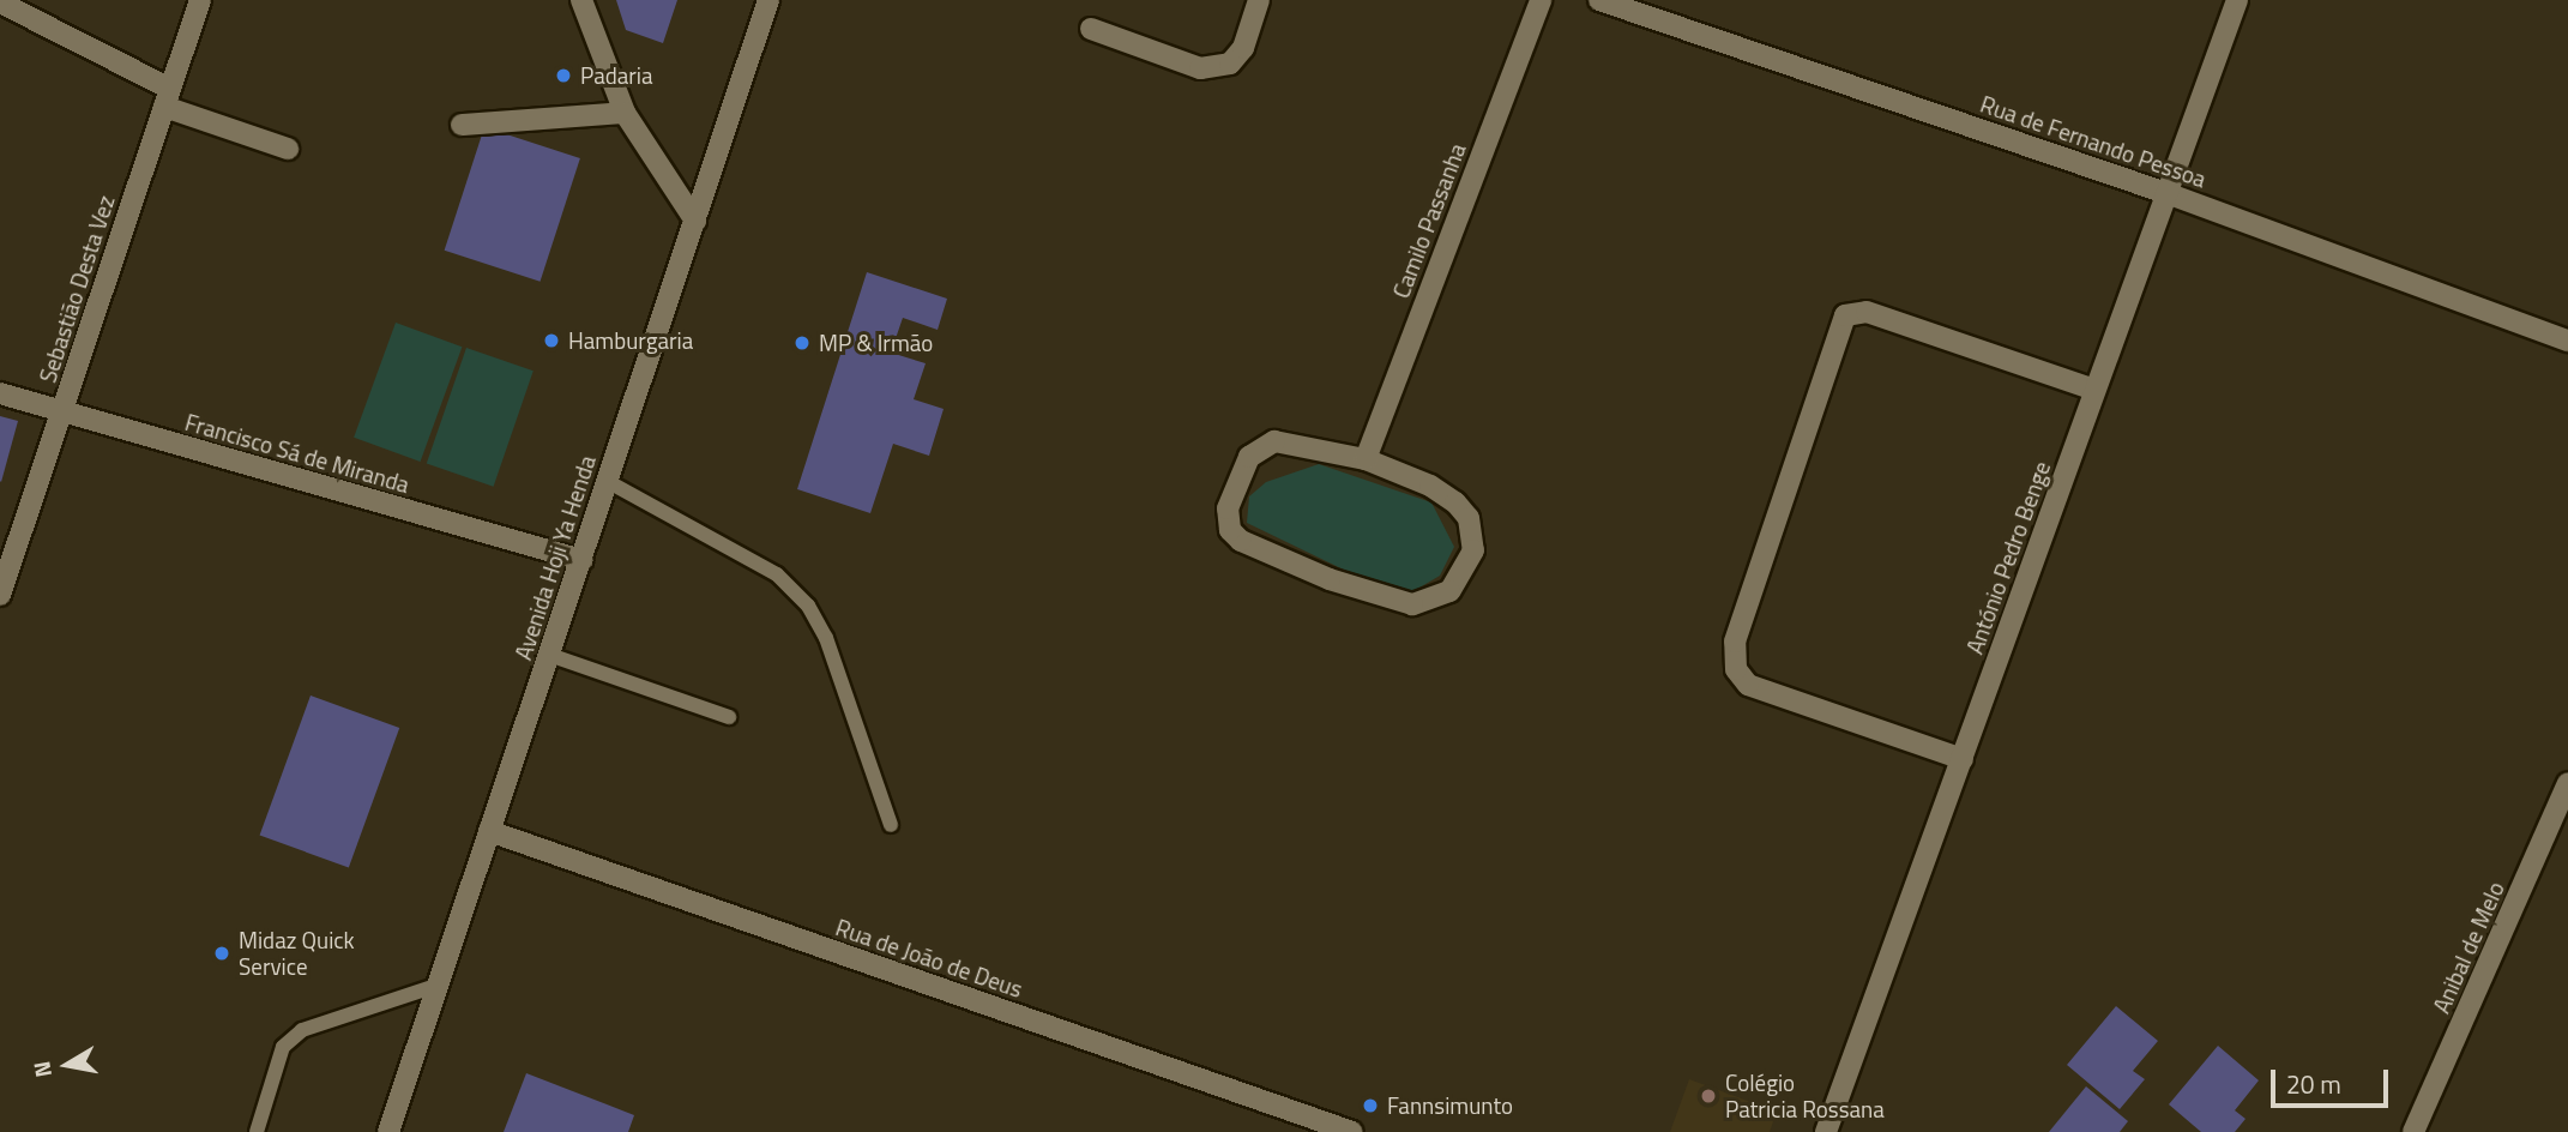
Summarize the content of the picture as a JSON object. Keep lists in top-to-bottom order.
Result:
{
  "streets": {
    "street": [
      "Rua de Fernando Pessoa",
      "Camilo Passanha",
      "Sebastião Desta Vez",
      "Francisco Sá de Miranda",
      "Avenida Hoji Ya Henda",
      "António Pedro Benge",
      "Anibal de Melo",
      "Rua de João de Deus"
    ]
  },
  "crossings": [
    ["Rua de Fernando Pessoa", "António Pedro Benge"],
    ["Sebastião Desta Vez", "Francisco Sá de Miranda"],
    ["Francisco Sá de Miranda", "Avenida Hoji Ya Henda"],
    ["Avenida Hoji Ya Henda", "Rua de João de Deus"]
  ],
  "places": [
    "Padaria",
    "Hamburgaria",
    "MP & Irmão",
    "Midaz Quick Service",
    "Colégio Patricia Rossana",
    "Fannsimunto"
  ],
  "scale_bar": "20 m",
  "north": "left"
}
